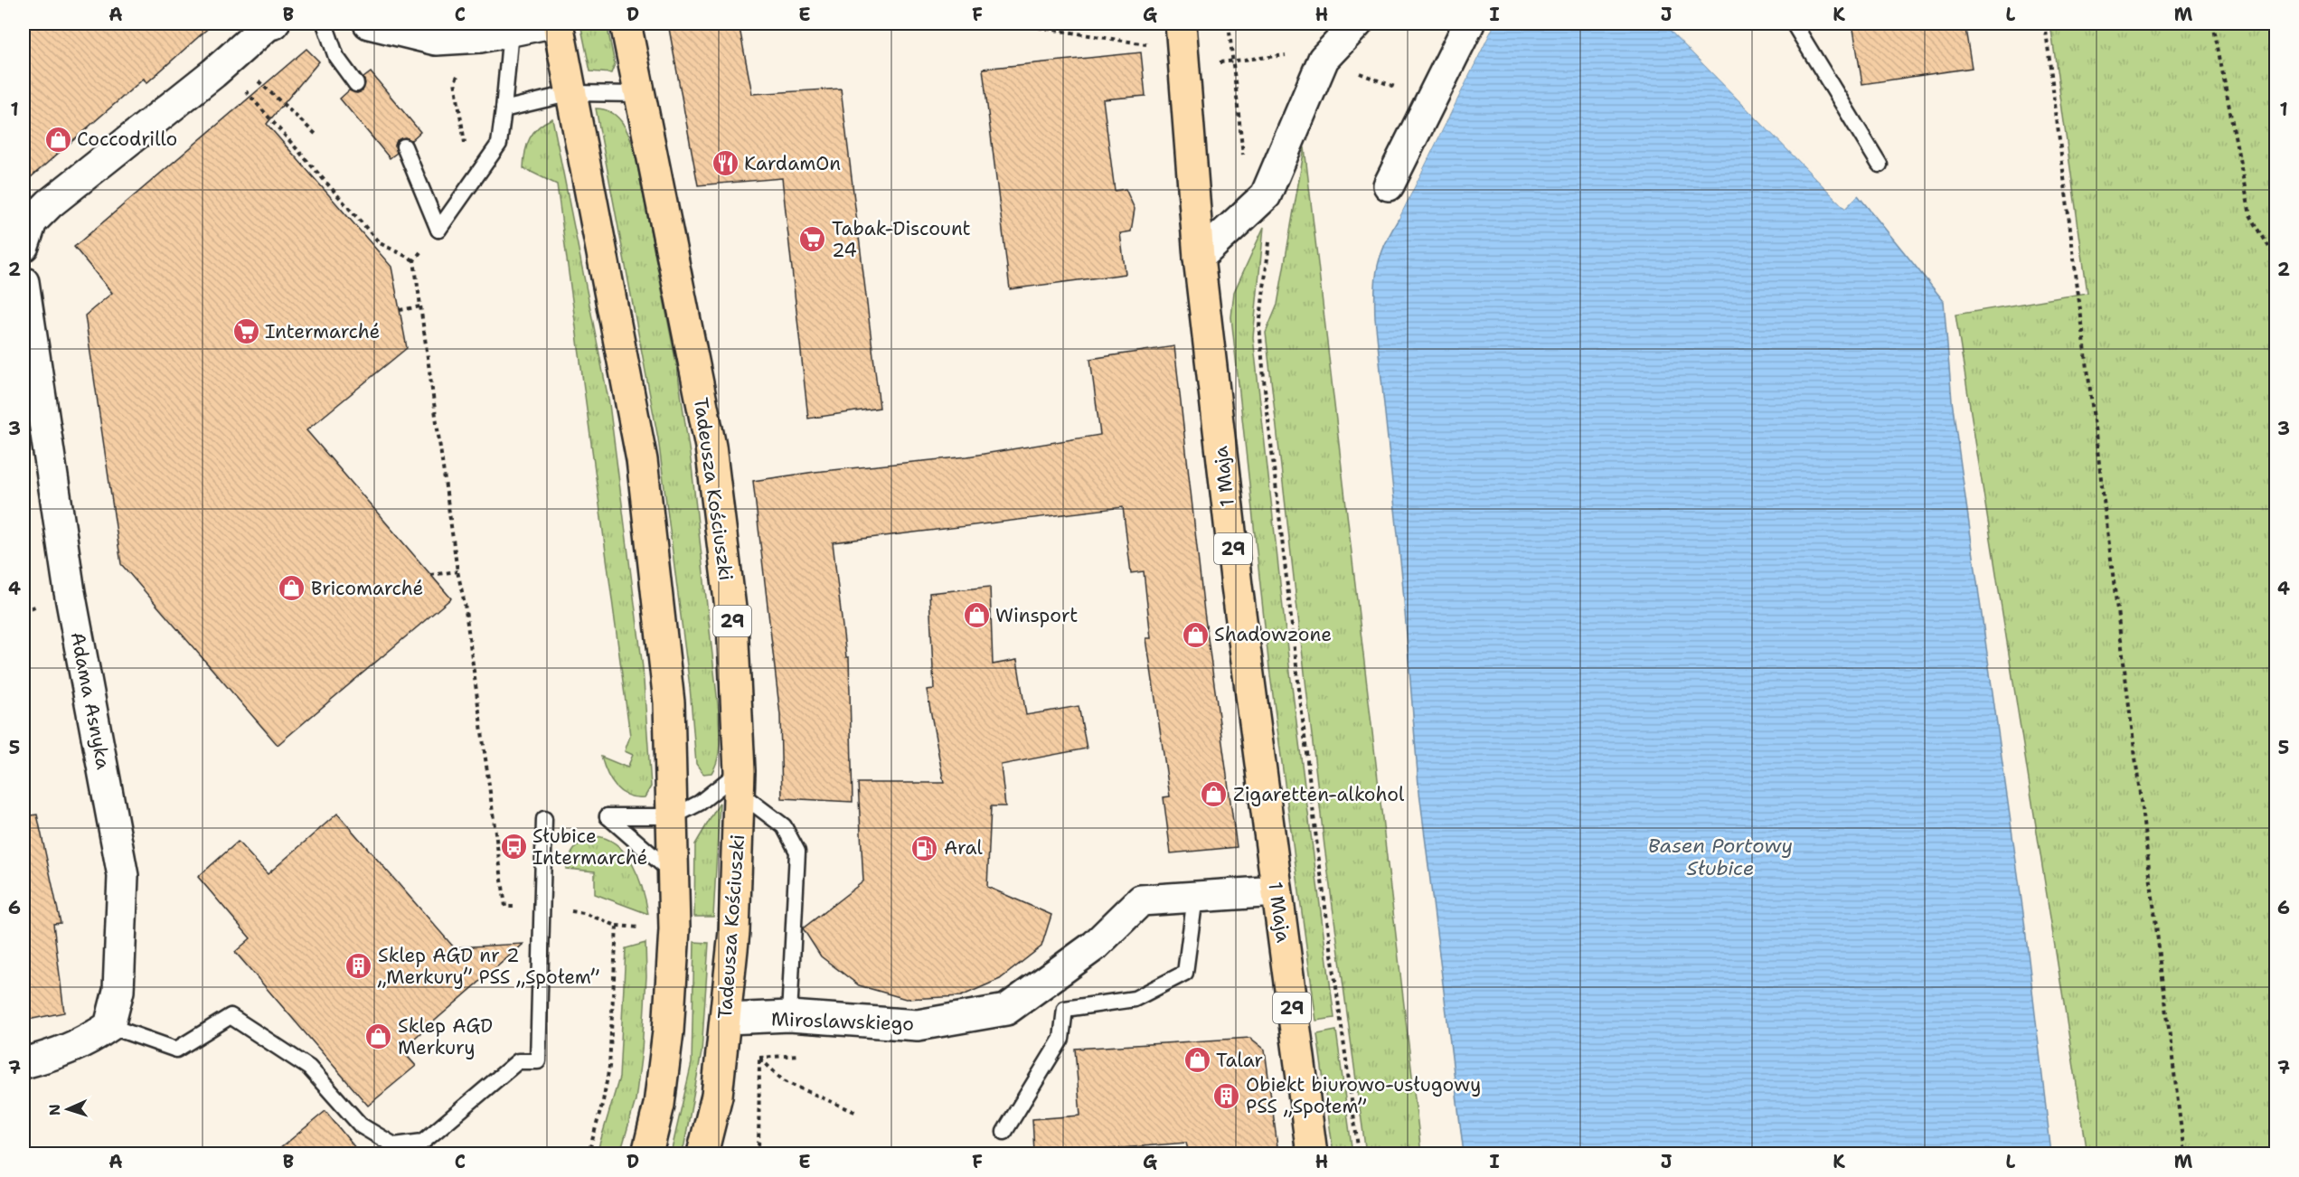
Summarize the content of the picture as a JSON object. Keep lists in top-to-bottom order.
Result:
{
  "streets": {
    "main road": ["1 Maja", "Tadeusza Kościuszki", "29"],
    "street": ["Adama Asnyka", "Miroslawskiego"]
  },
  "crossings": [
    ["1 Maja", "Miroslawskiego"],
    ["Tadeusza Kościuszki", "Miroslawskiego"]
  ],
  "water": ["Basen Portowy Słubice"],
  "places": {
    "shop": [
      "Coccodrillo",
      "Bricomarché",
      "Winsport",
      "Shadowzone",
      "Zigaretten-alkohol",
      "Sklep AGD Merkury",
      "Talar"
    ],
    "restaurant": ["KardamOn"],
    "supermarket": ["Tabak-Discount 24", "Intermarché"],
    "bus stop": ["Słubice Intermarché"],
    "fuel station": ["Aral"],
    "building": ["Sklep AGD nr 2 „Merkury” PSS „Społem”", "Obiekt biurowo-usługowy PSS „Społem”"]
  },
  "north": "left",
  "grid": {
    "columns": [
      "A",
      "B",
      "C",
      "D",
      "E",
      "F",
      "G",
      "H",
      "I",
      "J",
      "K",
      "L",
      "M"
    ],
    "rows": [
      "1",
      "2",
      "3",
      "4",
      "5",
      "6",
      "7"
    ]
  }
}
